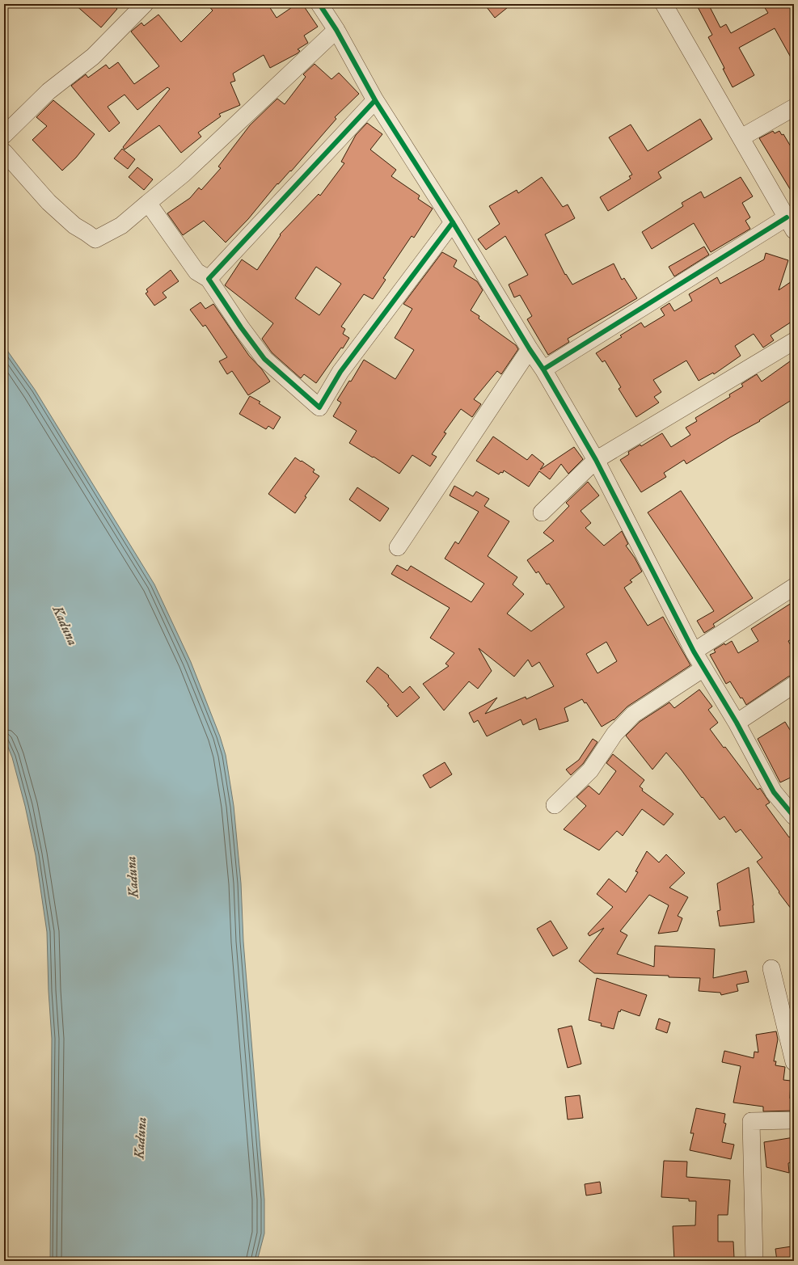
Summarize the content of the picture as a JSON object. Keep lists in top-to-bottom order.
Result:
{
  "water": ["Kaduna"]
}
